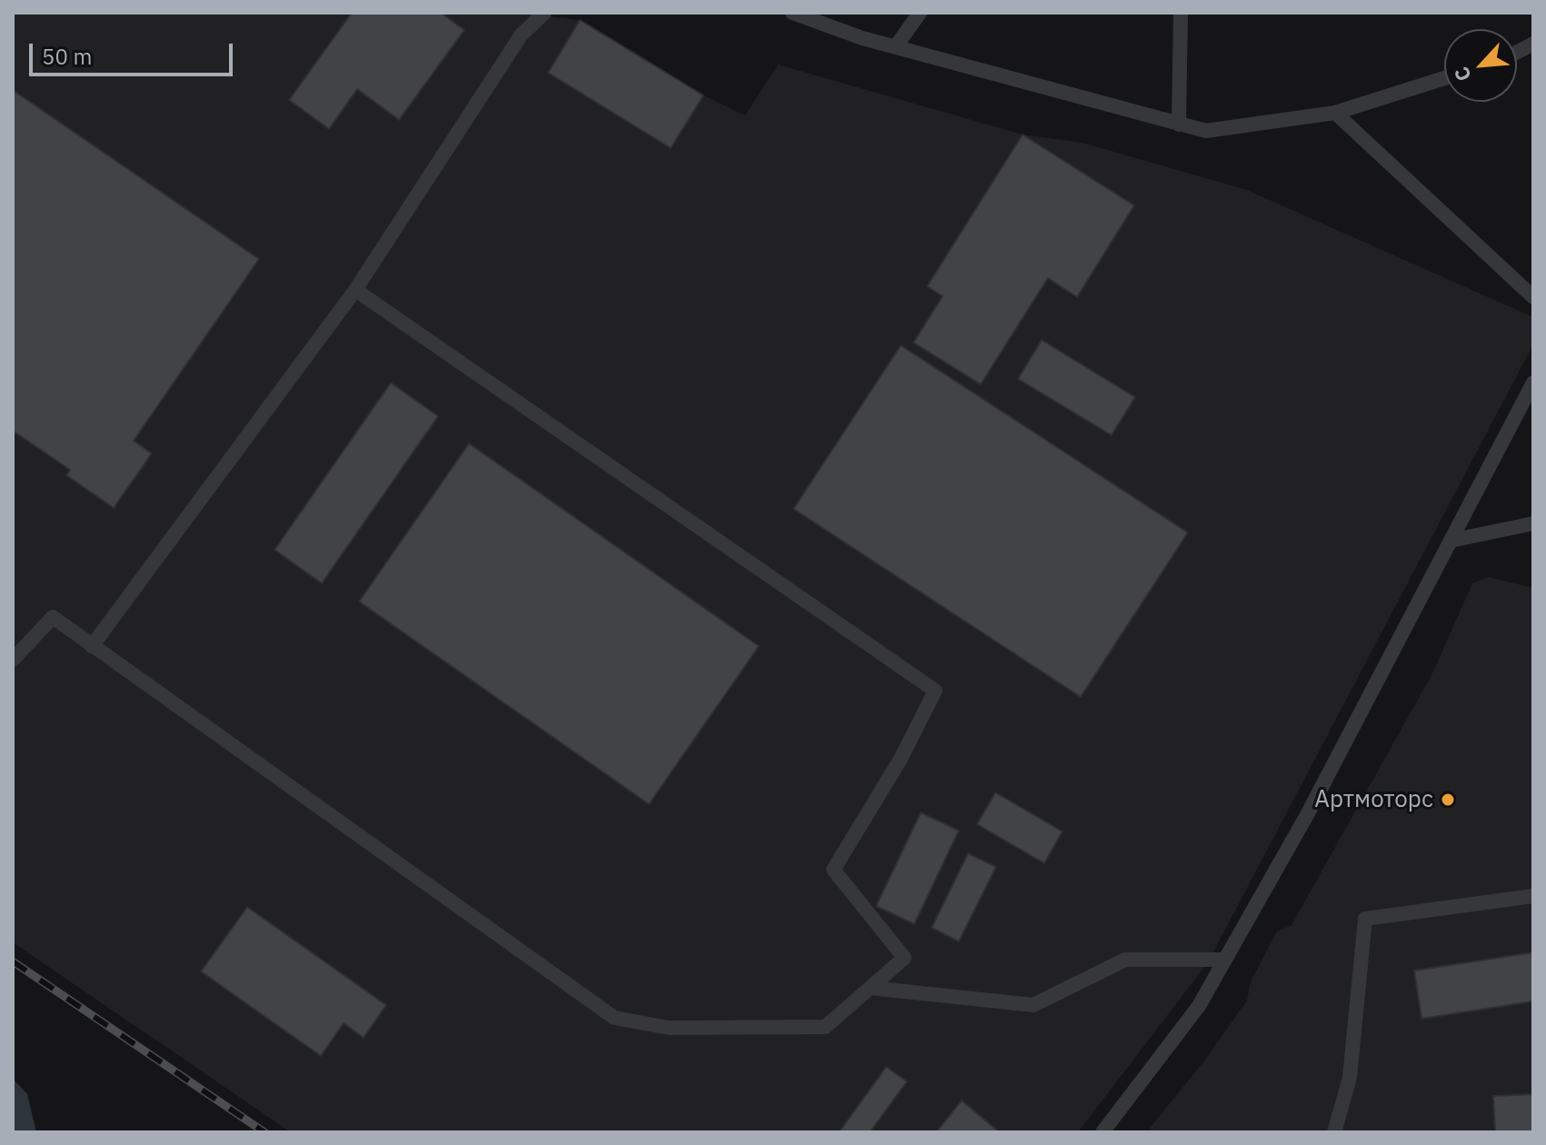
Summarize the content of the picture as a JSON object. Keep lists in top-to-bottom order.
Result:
{
  "places": ["Артмоторс"],
  "scale_bar": "50 m",
  "north": "bottom left"
}
